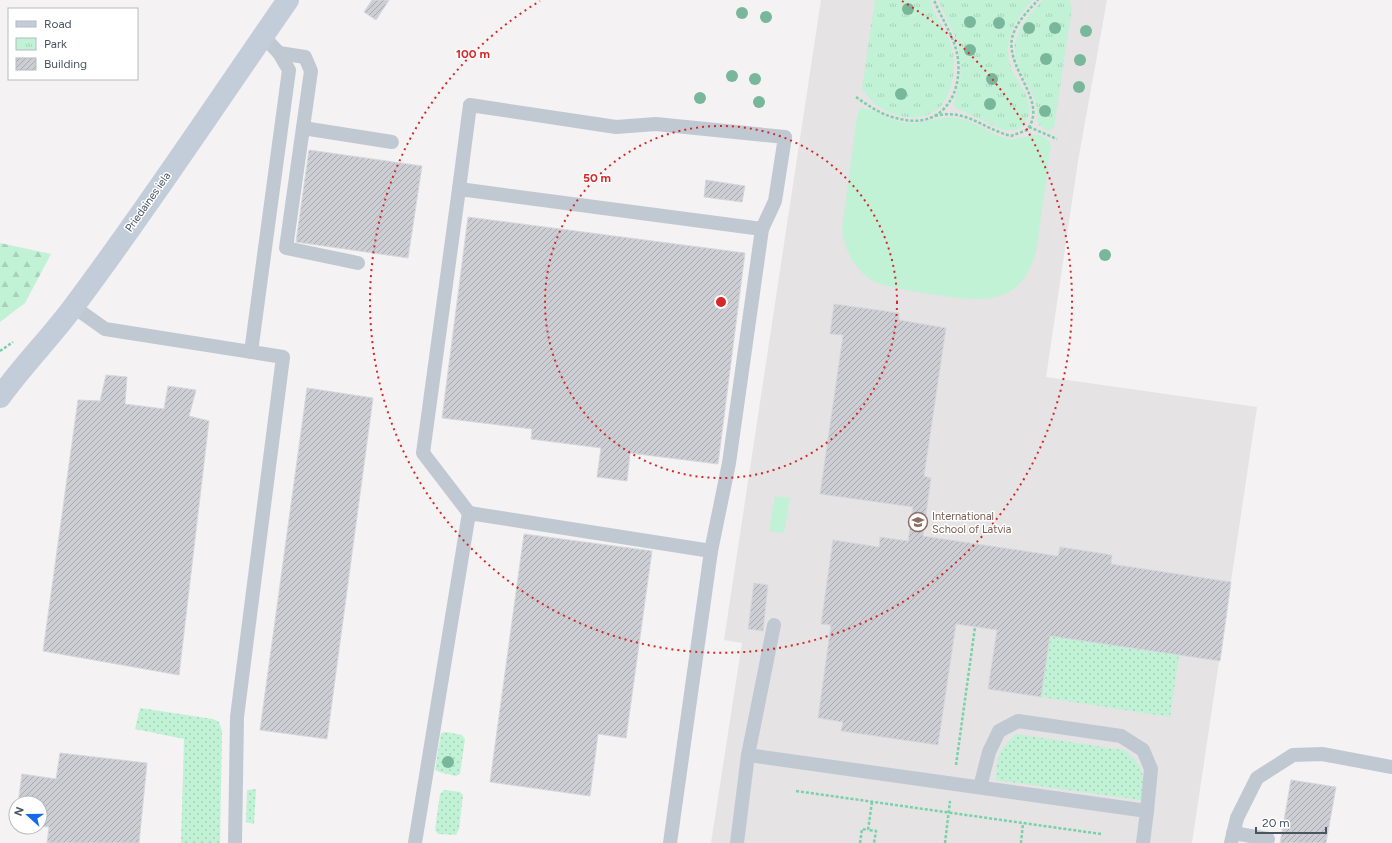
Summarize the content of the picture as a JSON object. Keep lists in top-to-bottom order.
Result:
{
  "streets": {
    "street": ["Priedaines iela"]
  },
  "places": {
    "school or university": ["International School of Latvia"]
  },
  "legend": ["Road", "Park", "Building"],
  "scale_bar": "20 m",
  "north": "left",
  "rings": ["100 m", "50 m"]
}
